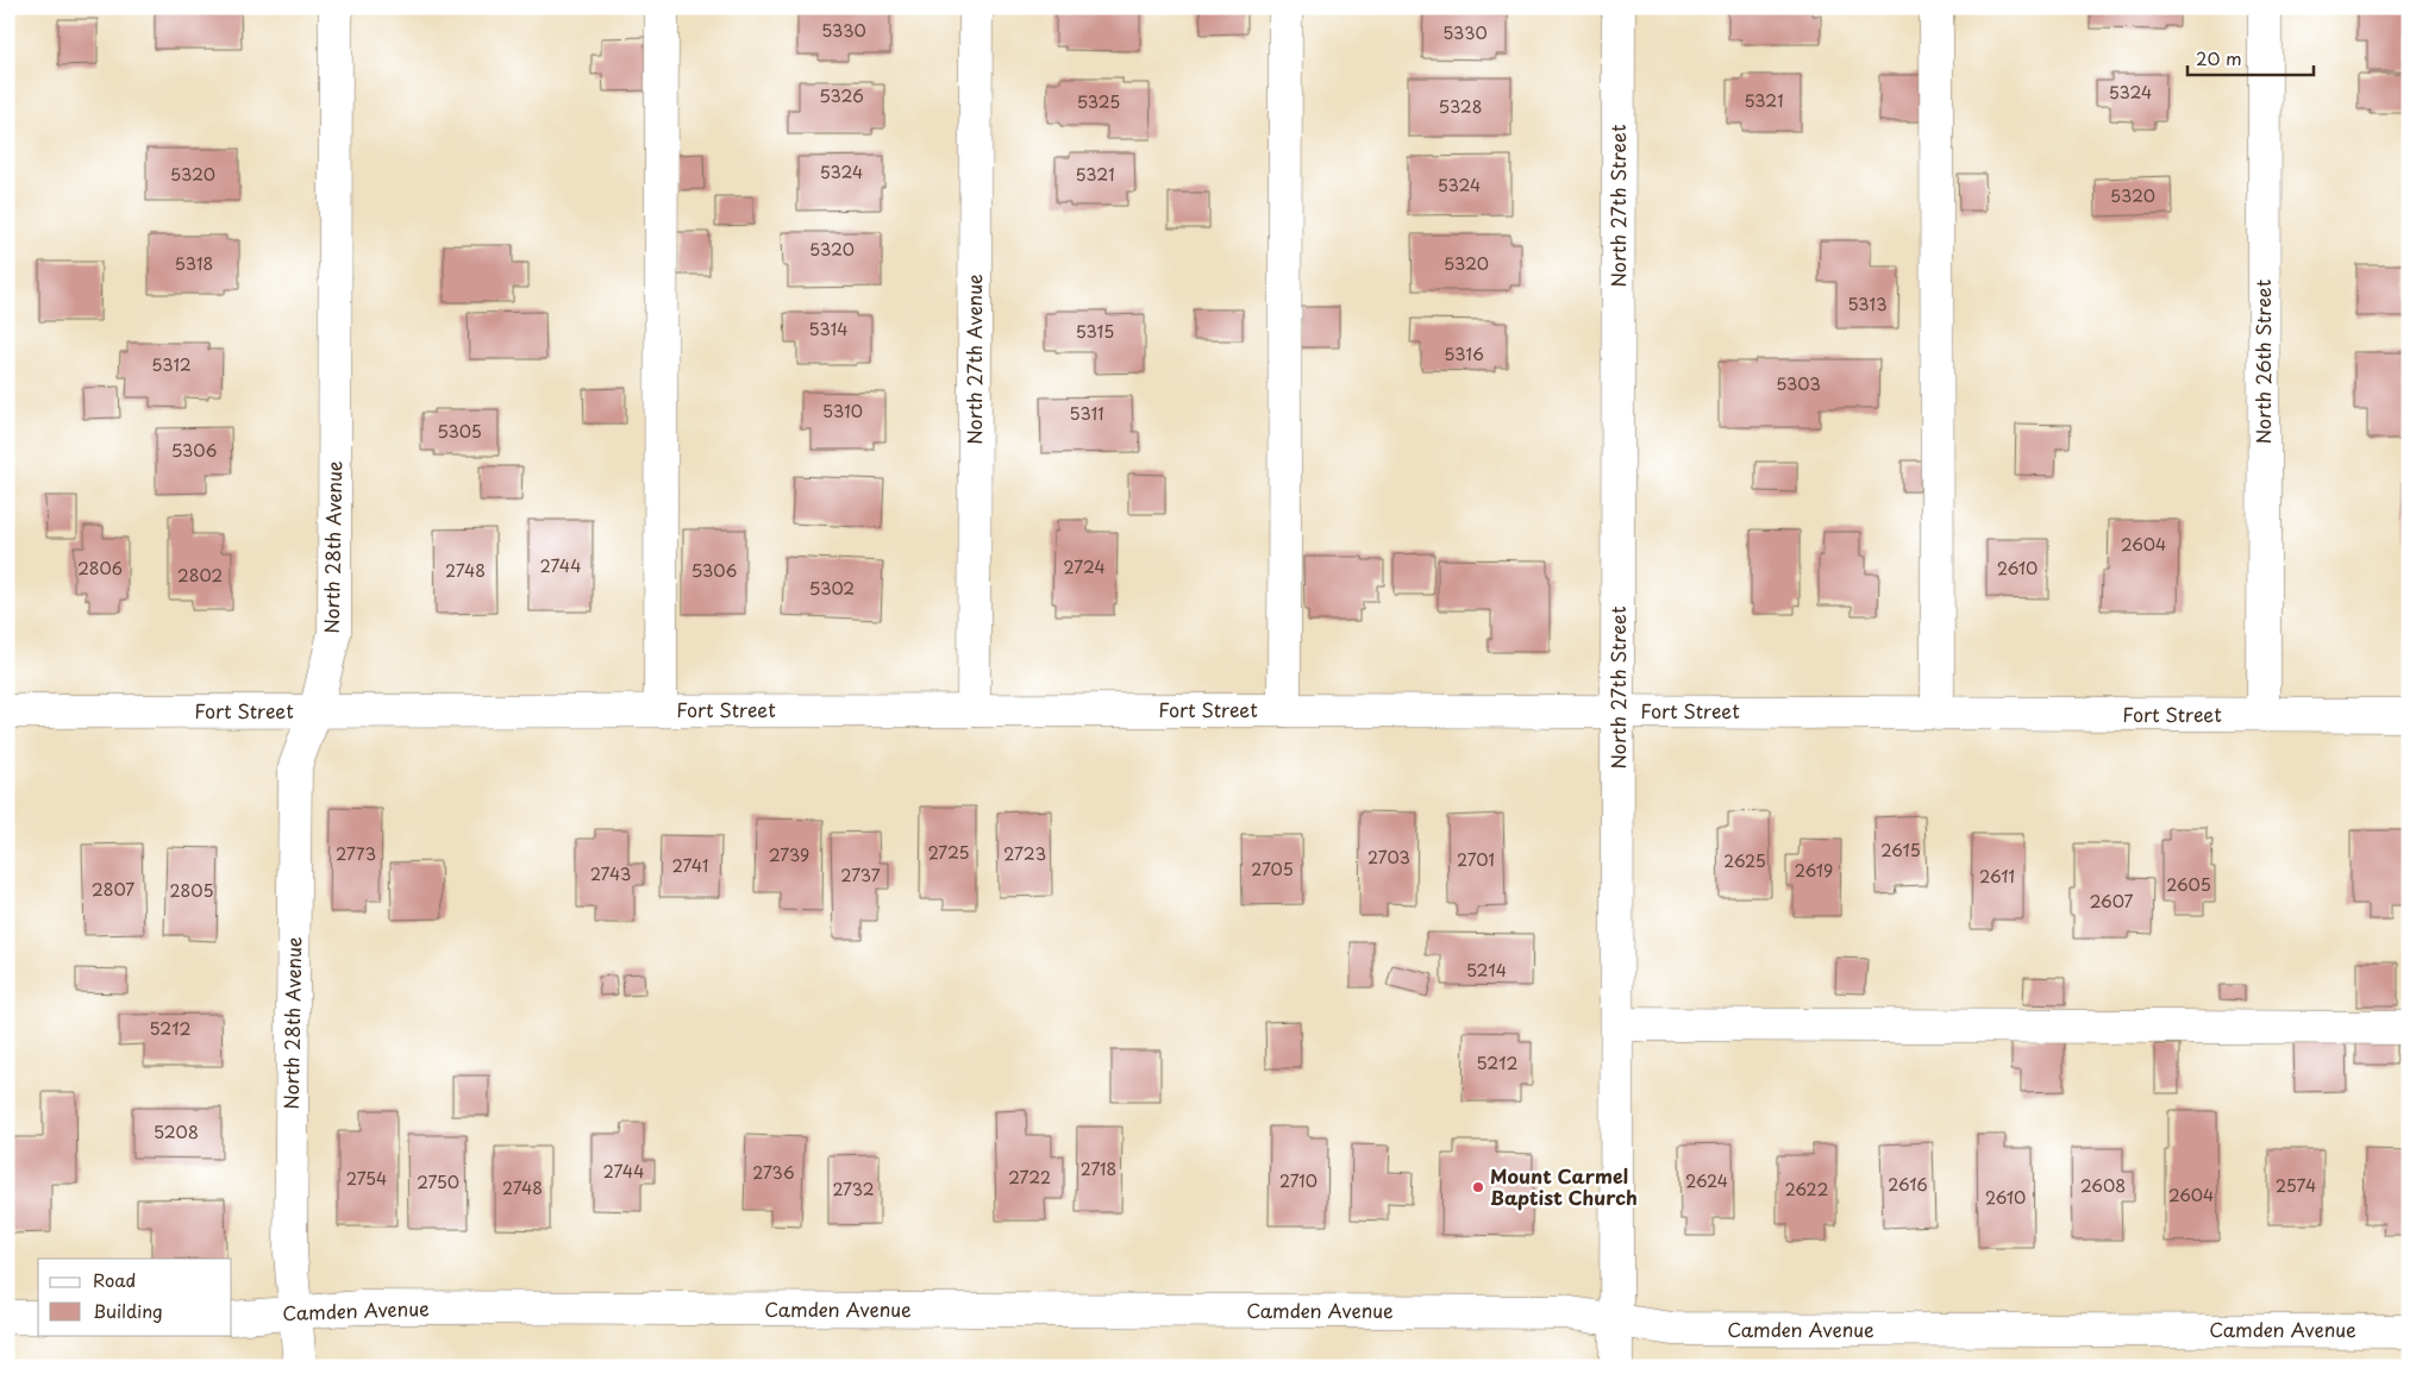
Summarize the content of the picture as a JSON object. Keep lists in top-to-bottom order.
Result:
{
  "streets": {
    "street": [
      "North 27th Street",
      "North 27th Avenue",
      "North 26th Street",
      "North 28th Avenue",
      "Fort Street",
      "Camden Avenue"
    ]
  },
  "crossings": [
    ["North 27th Street", "Fort Street"],
    ["North 27th Street", "Camden Avenue"],
    ["North 27th Avenue", "Fort Street"],
    ["North 26th Street", "Fort Street"],
    ["North 28th Avenue", "Fort Street"],
    ["North 28th Avenue", "Camden Avenue"]
  ],
  "places": ["Mount Carmel Baptist Church"],
  "house_numbers": [
    "5330",
    "5330",
    "5324",
    "5326",
    "5321",
    "5325",
    "5328",
    "5324",
    "5320",
    "5321",
    "5324",
    "5320",
    "5320",
    "5318",
    "5320",
    "5313",
    "5314",
    "5315",
    "5316",
    "5312",
    "5303",
    "5310",
    "5311",
    "5305",
    "5306",
    "2604",
    "2744",
    "2724",
    "2806",
    "2610",
    "2748",
    "5306",
    "2802",
    "5302",
    "2615",
    "2725",
    "2773",
    "2723",
    "2739",
    "2703",
    "2701",
    "2625",
    "2741",
    "2705",
    "2619",
    "2743",
    "2737",
    "2611",
    "2605",
    "2807",
    "2805",
    "2607",
    "5214",
    "5212",
    "5212",
    "5208",
    "2718",
    "2744",
    "2736",
    "2722",
    "2754",
    "2710",
    "2624",
    "2750",
    "2616",
    "2608",
    "2574",
    "2748",
    "2732",
    "2622",
    "2604",
    "2610"
  ],
  "legend": ["Road", "Building"],
  "scale_bar": "20 m"
}
